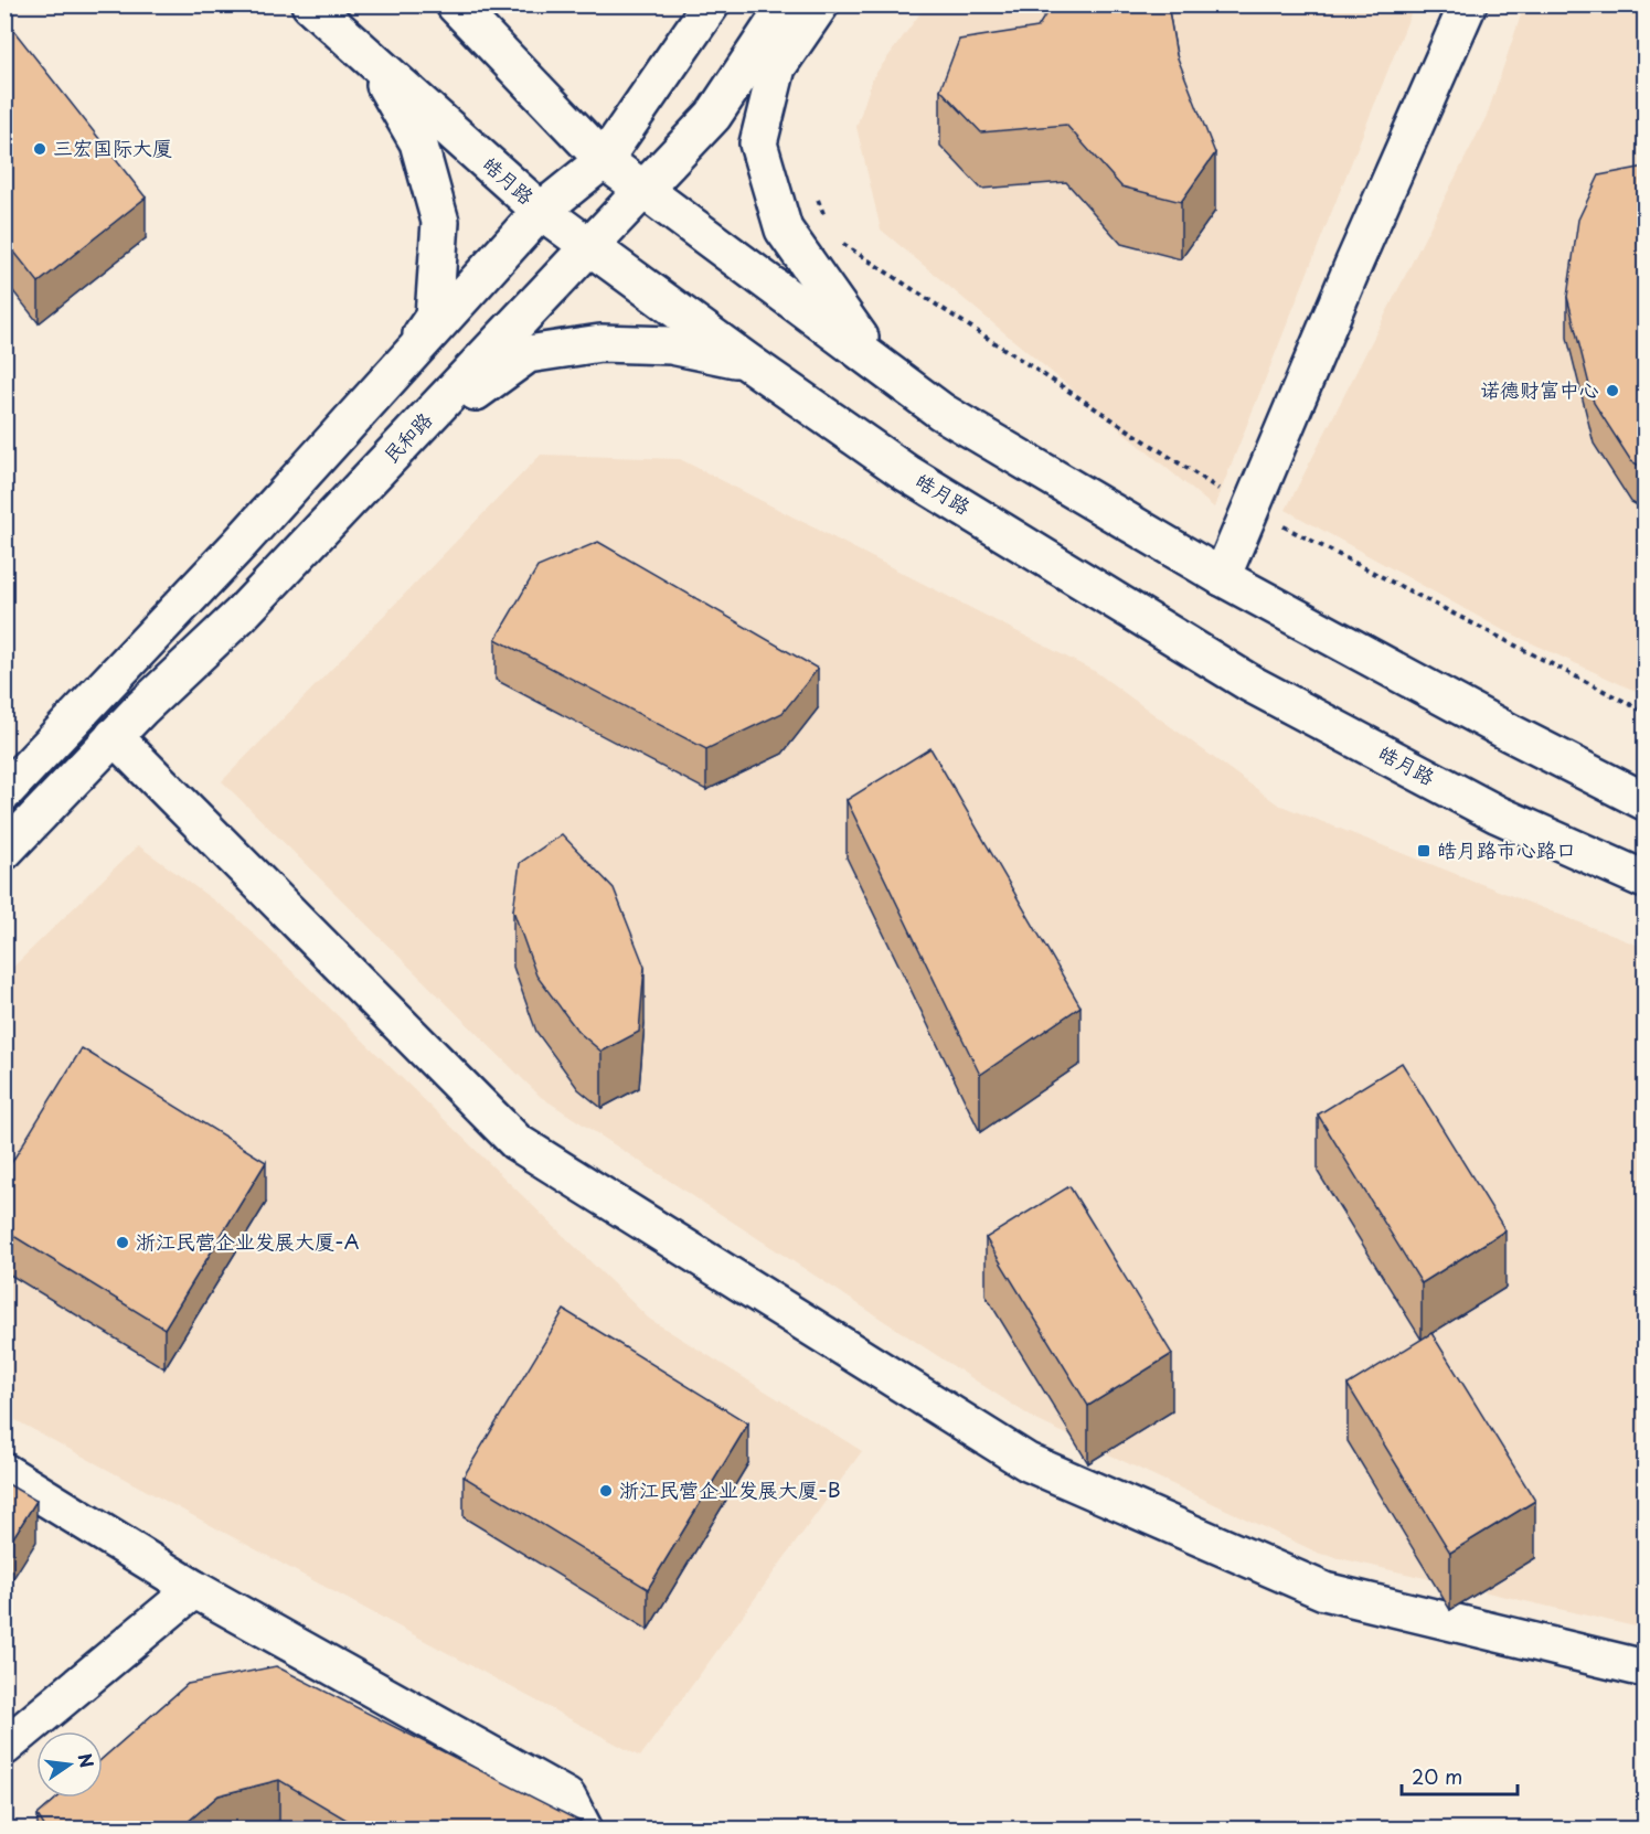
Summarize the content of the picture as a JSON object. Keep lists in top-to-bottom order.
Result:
{
  "streets": {
    "main road": ["皓月路", "民和路"]
  },
  "crossings": [
    ["皓月路", "民和路"]
  ],
  "places": {
    "other": [
      "三宏国际大厦",
      "诺德财富中心",
      "浙江民营企业发展大厦-A",
      "浙江民营企业发展大厦-B"
    ],
    "transit": ["皓月路市心路口"]
  },
  "scale_bar": "20 m",
  "north": "right"
}
